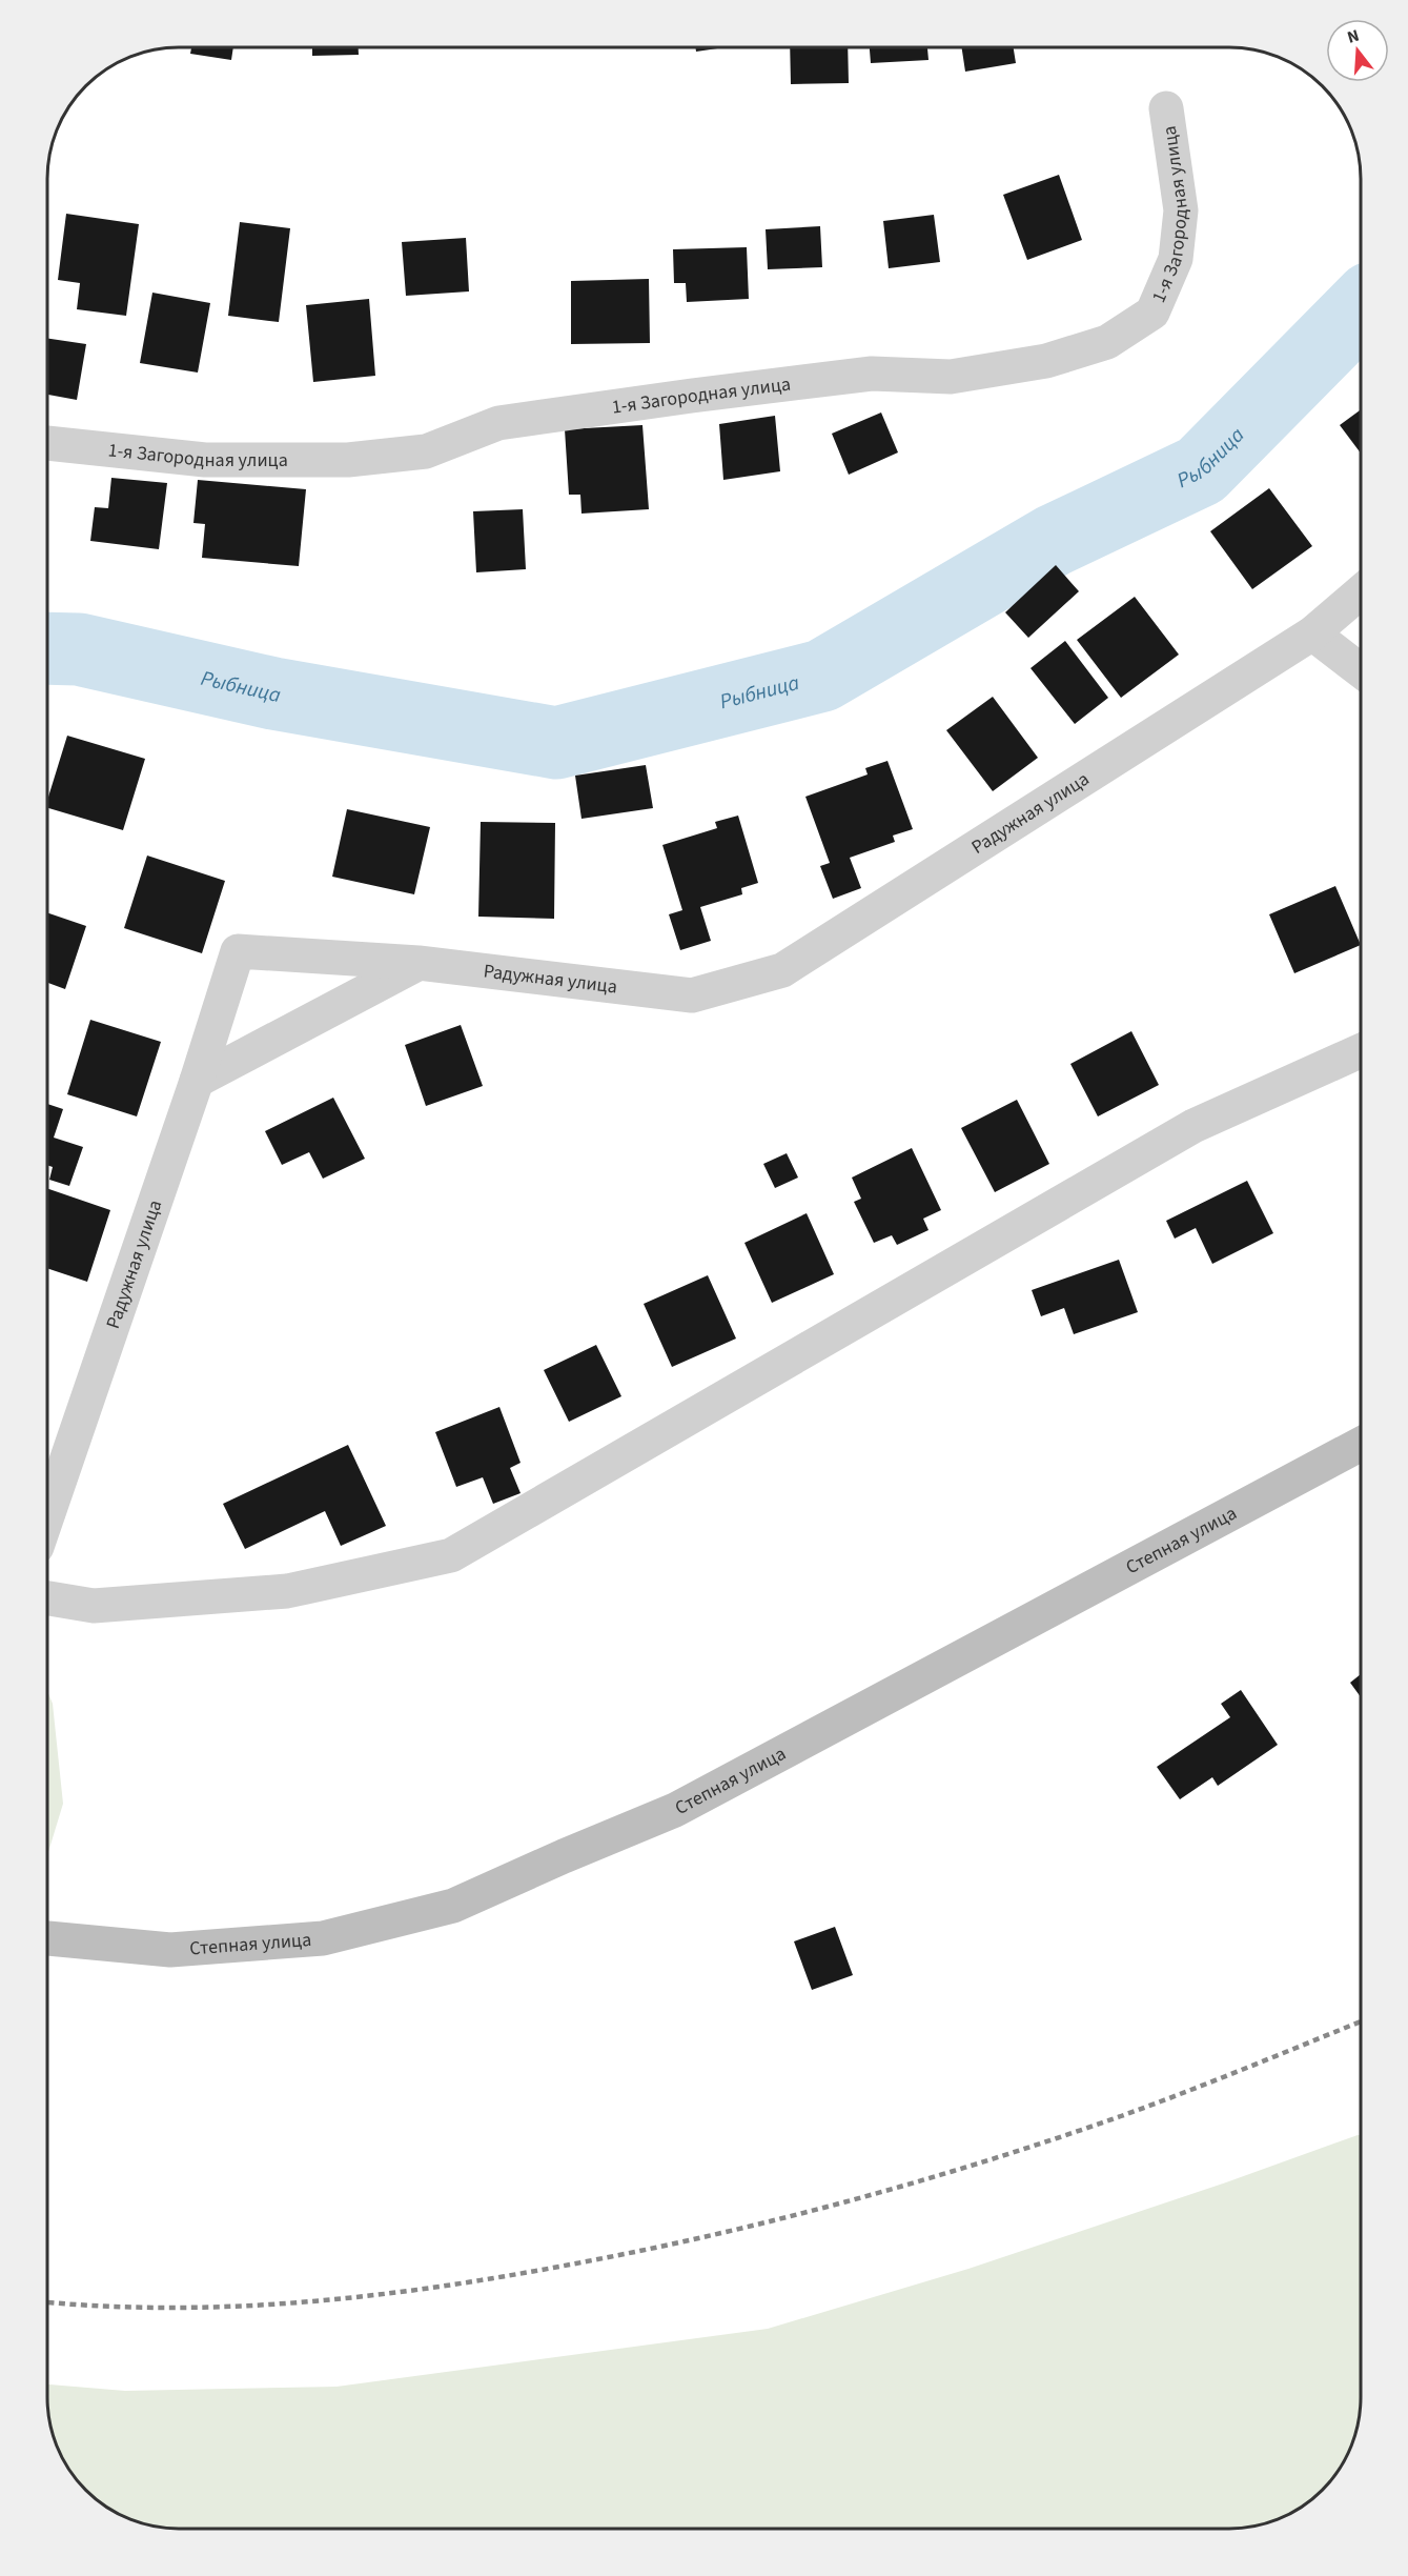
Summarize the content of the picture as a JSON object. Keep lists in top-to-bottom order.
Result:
{
  "streets": {
    "main road": ["Степная улица"],
    "street": ["1-я Загородная улица", "Радужная улица"]
  },
  "water": ["Рыбница"],
  "north": "top"
}
